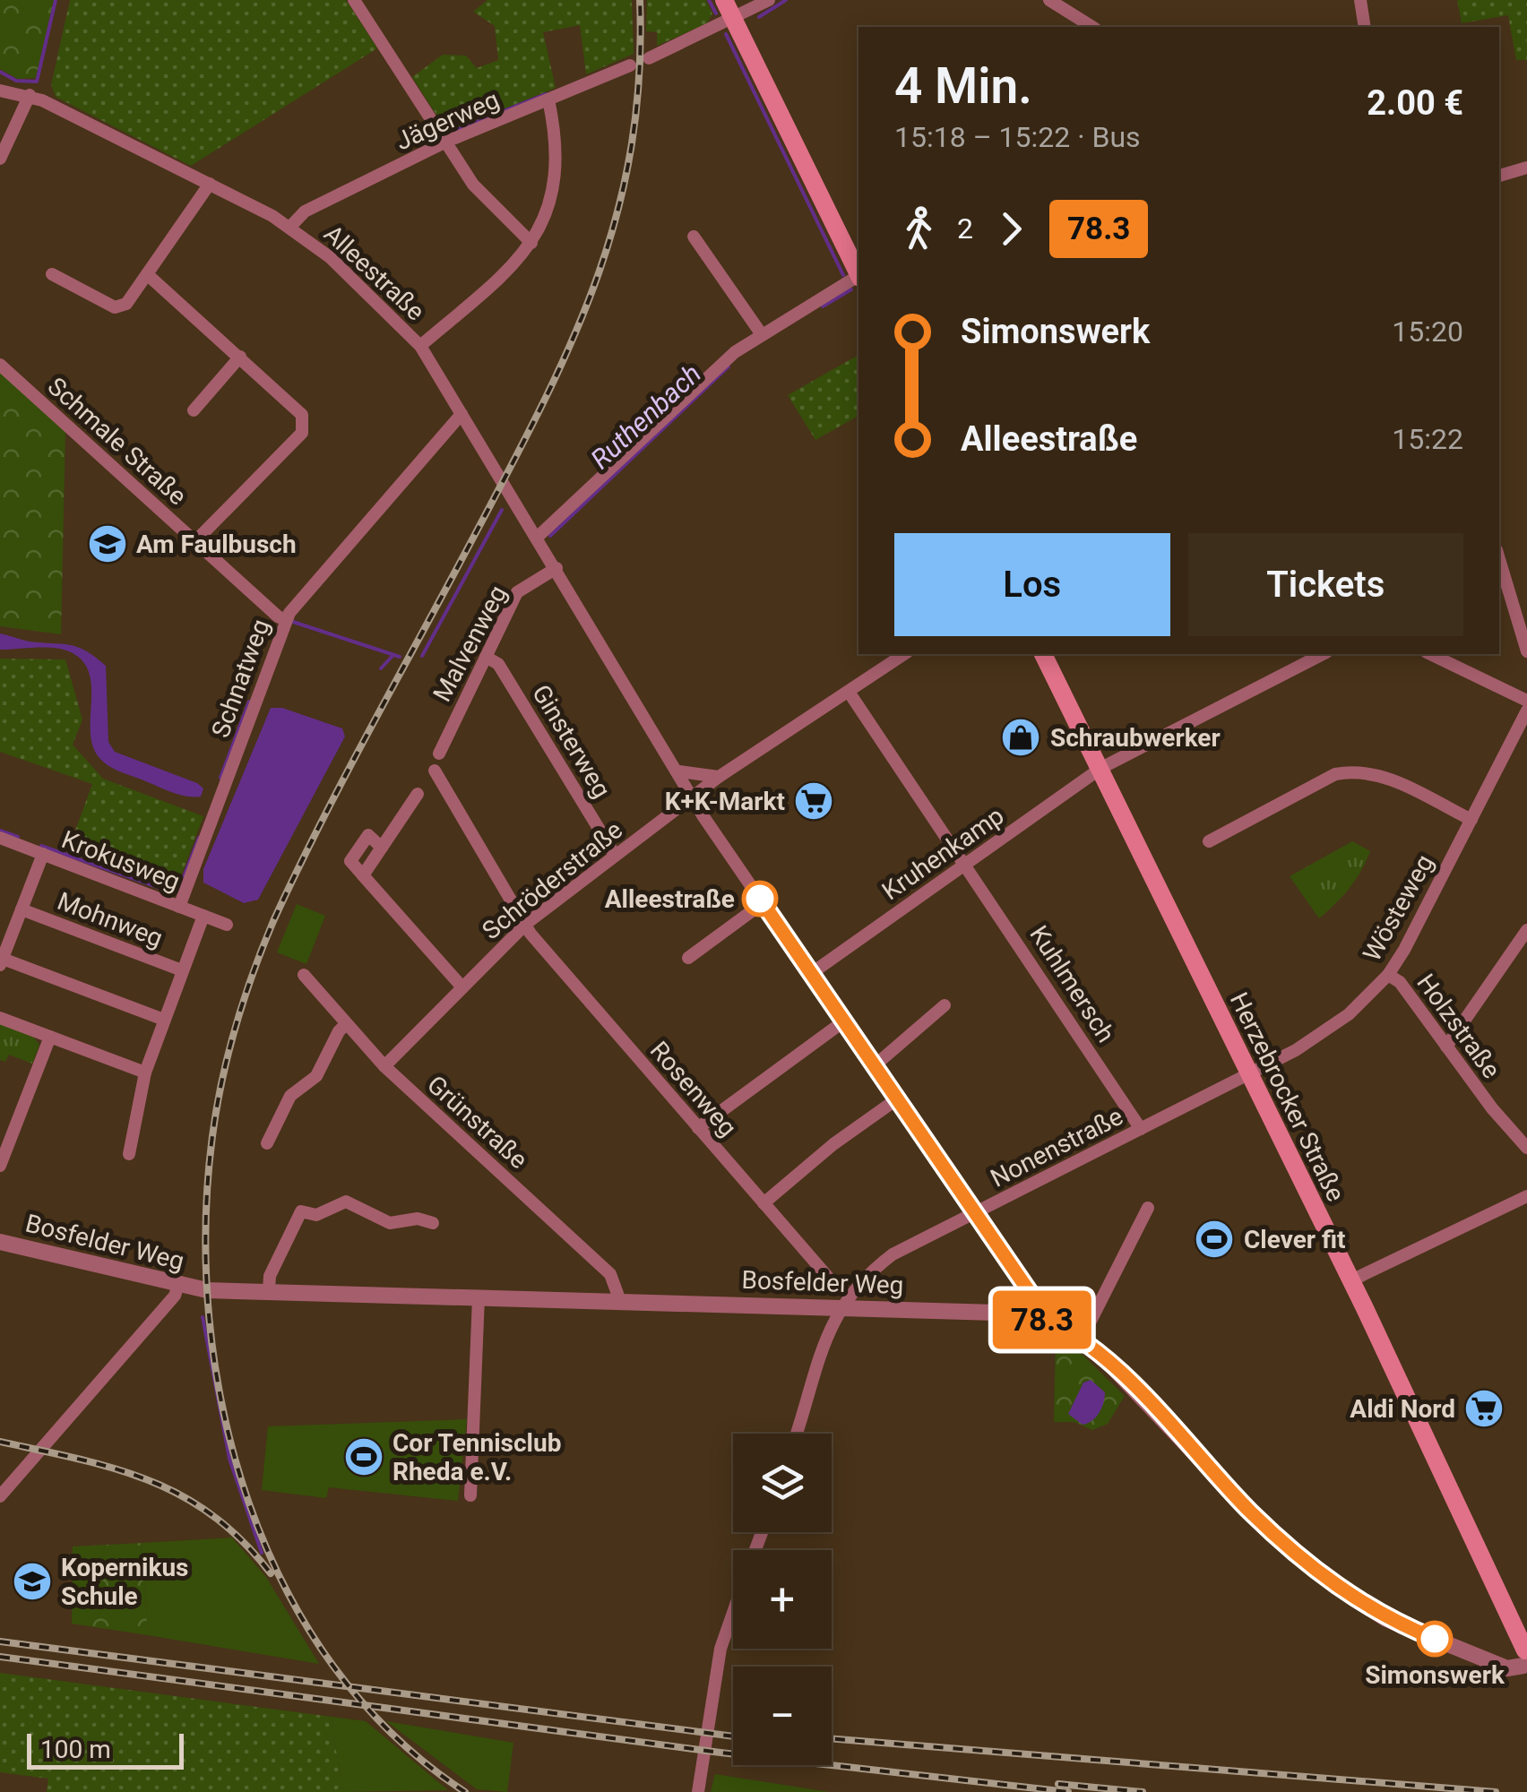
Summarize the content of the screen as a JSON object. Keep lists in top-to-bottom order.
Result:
{
  "streets": {
    "main road": ["Herzebrocker Straße"],
    "street": [
      "Jägerweg",
      "Alleestraße",
      "Schmale Straße",
      "Malvenweg",
      "Schnatweg",
      "Ginsterweg",
      "Kruhenkamp",
      "Krokusweg",
      "Schröderstraße",
      "Wösteweg",
      "Mohnweg",
      "Kuhlmersch",
      "Holzstraße",
      "Rosenweg",
      "Grünstraße",
      "Nonenstraße",
      "Bosfelder Weg"
    ]
  },
  "crossings": [
    ["Jägerweg", "Alleestraße"],
    ["Alleestraße", "Malvenweg"],
    ["Alleestraße", "Schnatweg"],
    ["Alleestraße", "Kruhenkamp"],
    ["Alleestraße", "Schröderstraße"],
    ["Alleestraße", "Nonenstraße"],
    ["Alleestraße", "Bosfelder Weg"],
    ["Schmale Straße", "Schnatweg"],
    ["Malvenweg", "Ginsterweg"],
    ["Schnatweg", "Krokusweg"],
    ["Ginsterweg", "Schröderstraße"],
    ["Kruhenkamp", "Kuhlmersch"],
    ["Kruhenkamp", "Herzebrocker Straße"],
    ["Schröderstraße", "Kuhlmersch"],
    ["Schröderstraße", "Rosenweg"],
    ["Schröderstraße", "Grünstraße"],
    ["Wösteweg", "Holzstraße"],
    ["Wösteweg", "Herzebrocker Straße"],
    ["Wösteweg", "Nonenstraße"],
    ["Kuhlmersch", "Nonenstraße"],
    ["Herzebrocker Straße", "Nonenstraße"],
    ["Herzebrocker Straße", "Bosfelder Weg"],
    ["Grünstraße", "Bosfelder Weg"],
    ["Nonenstraße", "Bosfelder Weg"]
  ],
  "water": ["Ruthenbach"],
  "places": {
    "school or university": ["Am Faulbusch", "Kopernikus Schule"],
    "shop": ["Schraubwerker"],
    "supermarket": ["K+K-Markt", "Aldi Nord"],
    "other": ["Alleestraße", "Simonswerk"],
    "sports": ["Clever fit", "Cor Tennisclub Rheda e.V."]
  },
  "lines": ["bus line 78.3"],
  "scale_bar": "100 m",
  "page": {
    "on_map": "78.3",
    "heading": ["4 Min.", "15:18 – 15:22 · Bus", "2.00 €"],
    "legs": ["2", "78.3"],
    "list": [
      {
        "name": "Simonswerk",
        "value": "15:20"
      },
      {
        "name": "Alleestraße",
        "value": "15:22"
      }
    ],
    "buttons": ["Los", "Tickets"],
    "map_buttons": ["+", "−"],
    "scale": "100 m"
  }
}
